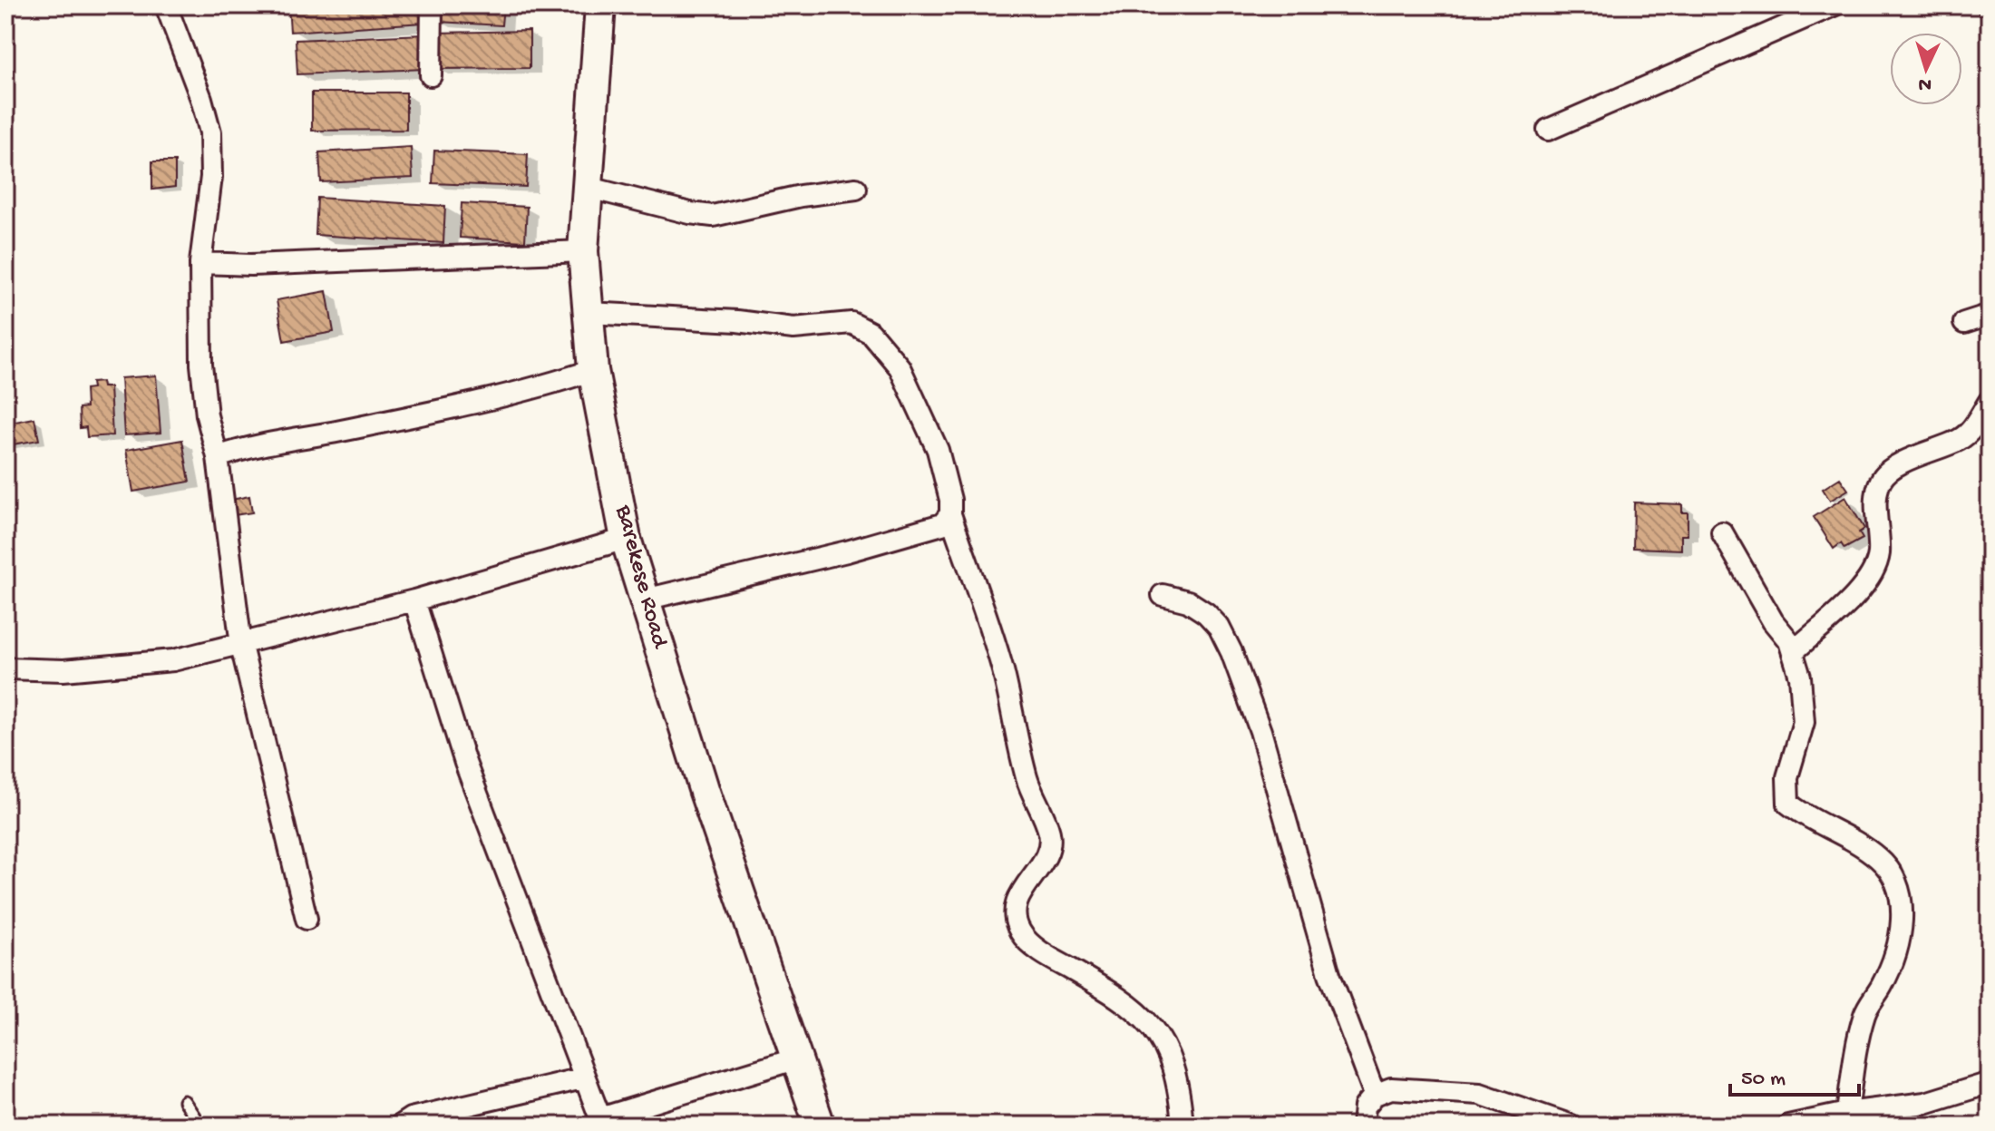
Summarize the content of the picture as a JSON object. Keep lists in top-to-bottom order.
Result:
{
  "streets": {
    "main road": ["Barekese Road"]
  },
  "scale_bar": "50 m",
  "north": "bottom"
}
